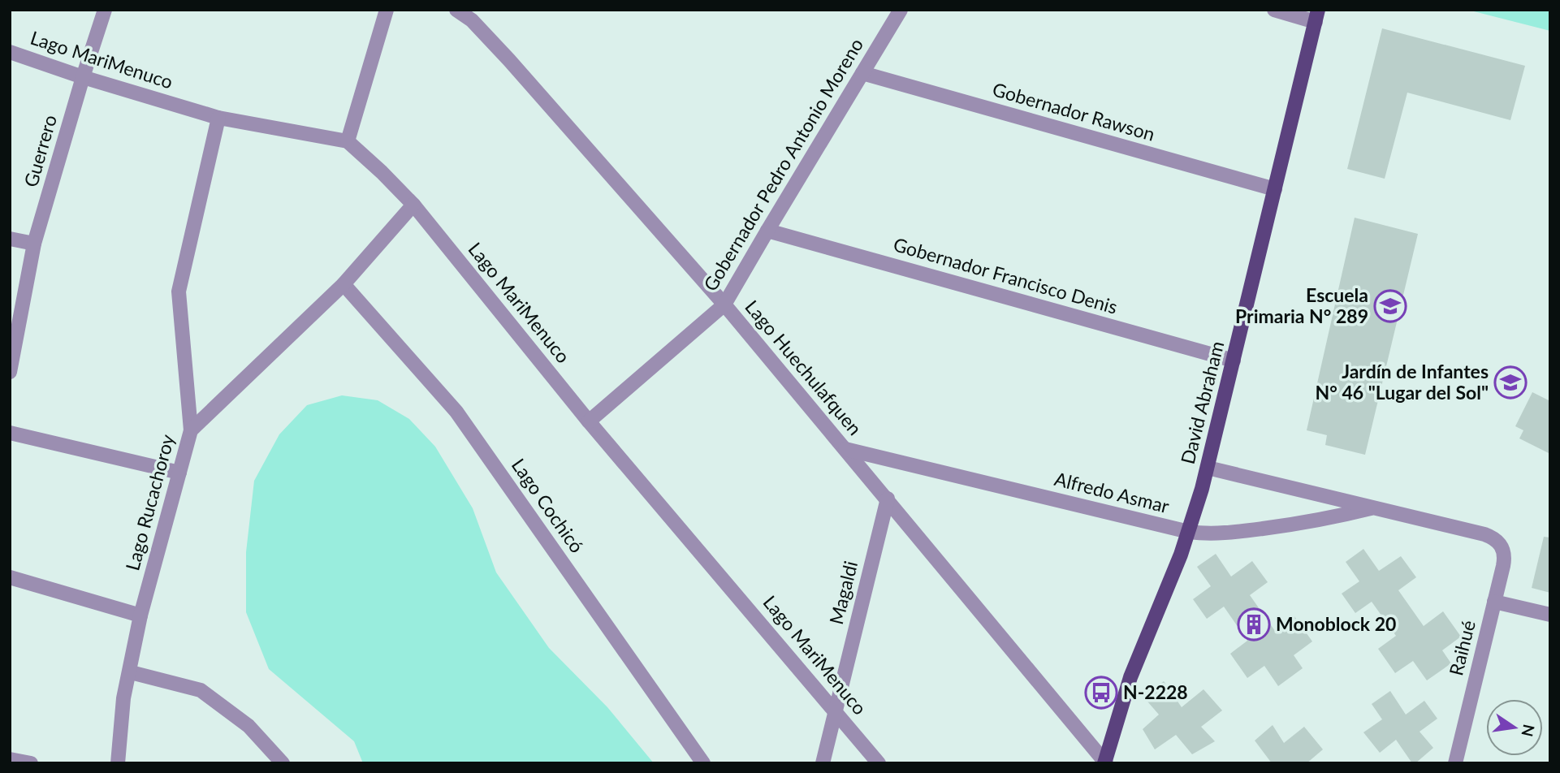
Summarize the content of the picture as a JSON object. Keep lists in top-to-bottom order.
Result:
{
  "streets": {
    "main road": ["David Abraham"],
    "street": [
      "Lago MariMenuco",
      "Gobernador Rawson",
      "Guerrero",
      "Gobernador Pedro Antonio Moreno",
      "Gobernador Francisco Denis",
      "Lago Huechulafquen",
      "Alfredo Asmar",
      "Lago Rucachoroy",
      "Lago Cochicó",
      "Magaldi",
      "Raihué"
    ]
  },
  "crossings": [
    ["Lago MariMenuco", "Guerrero"],
    ["Lago MariMenuco", "Gobernador Pedro Antonio Moreno"],
    ["Lago MariMenuco", "Lago Rucachoroy"],
    ["Lago MariMenuco", "Magaldi"],
    ["Gobernador Rawson", "Gobernador Pedro Antonio Moreno"],
    ["Gobernador Rawson", "David Abraham"],
    ["Gobernador Pedro Antonio Moreno", "Gobernador Francisco Denis"],
    ["Gobernador Pedro Antonio Moreno", "Lago Huechulafquen"],
    ["Gobernador Francisco Denis", "David Abraham"],
    ["Lago Huechulafquen", "David Abraham"],
    ["Lago Huechulafquen", "Alfredo Asmar"],
    ["Lago Huechulafquen", "Magaldi"],
    ["David Abraham", "Alfredo Asmar"],
    ["Alfredo Asmar", "Raihué"],
    ["Lago Rucachoroy", "Lago Cochicó"]
  ],
  "places": {
    "school or university": ["Escuela Primaria N° 289", "Jardín de Infantes N° 46 \"Lugar del Sol\""],
    "building": ["Monoblock 20"],
    "bus stop": ["N-2228"]
  },
  "north": "right"
}
